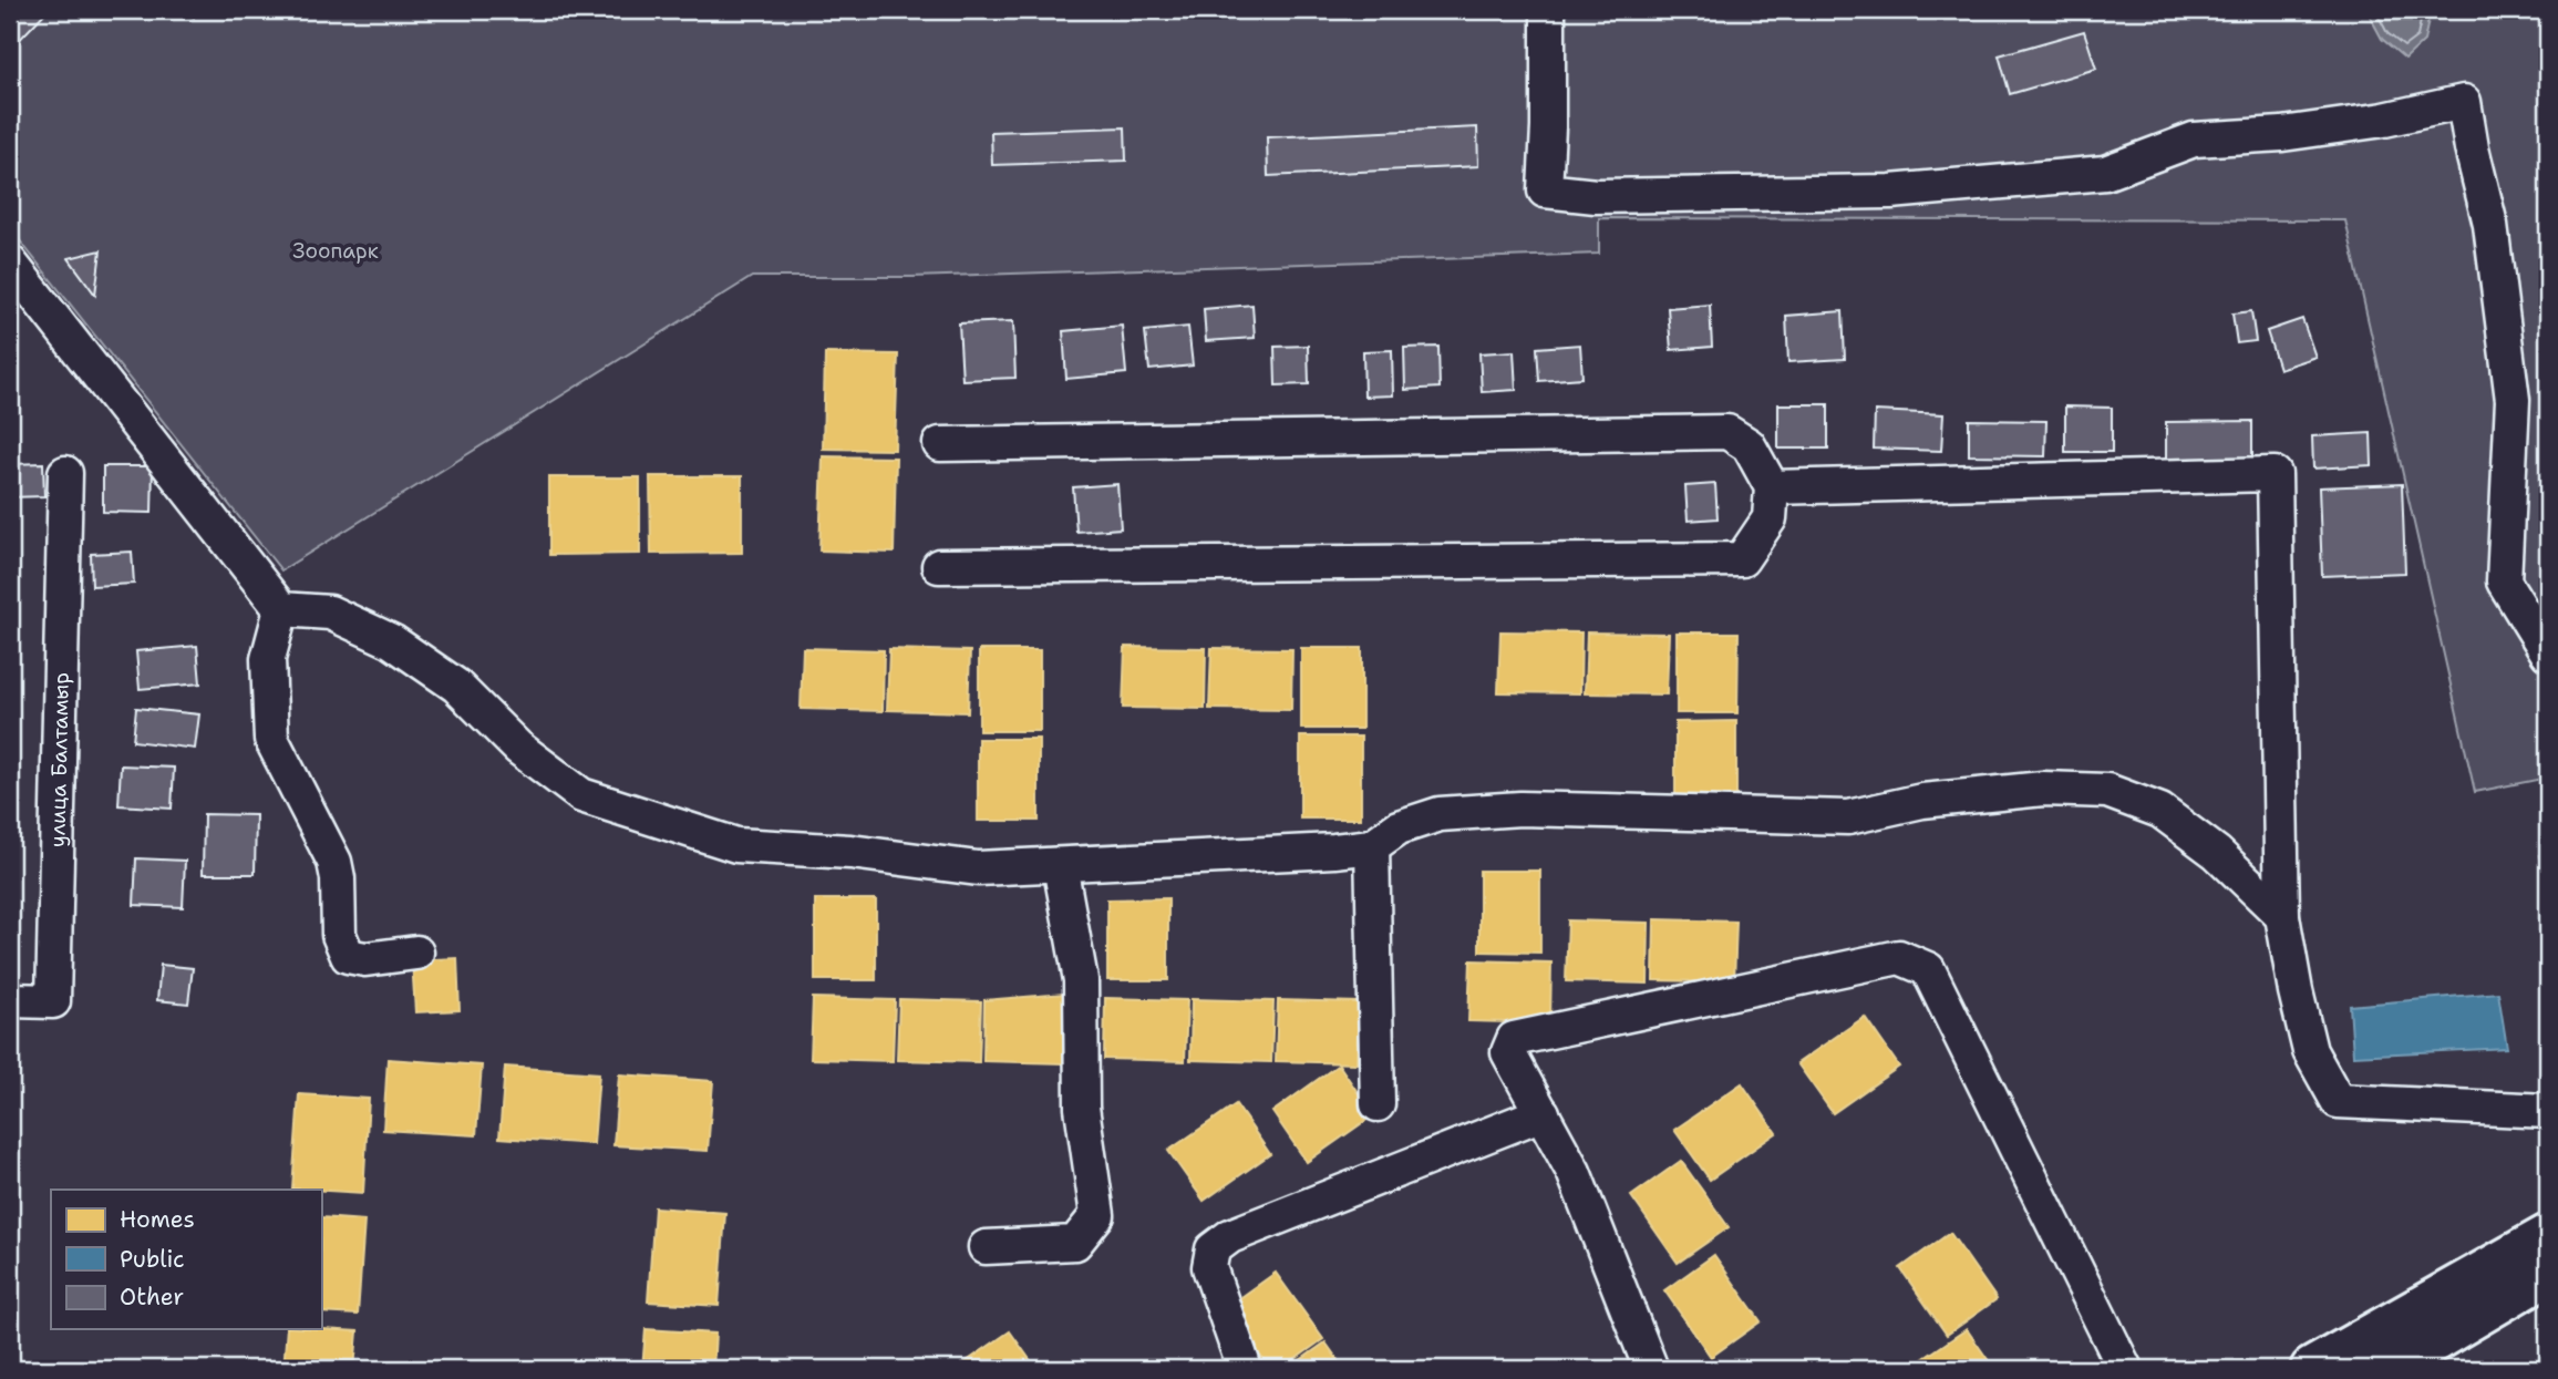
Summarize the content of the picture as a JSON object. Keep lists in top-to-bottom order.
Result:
{
  "streets": {
    "street": ["улица Балтамыр"]
  },
  "parks": ["Зоопарк"],
  "legend": ["Homes", "Public", "Other"]
}
